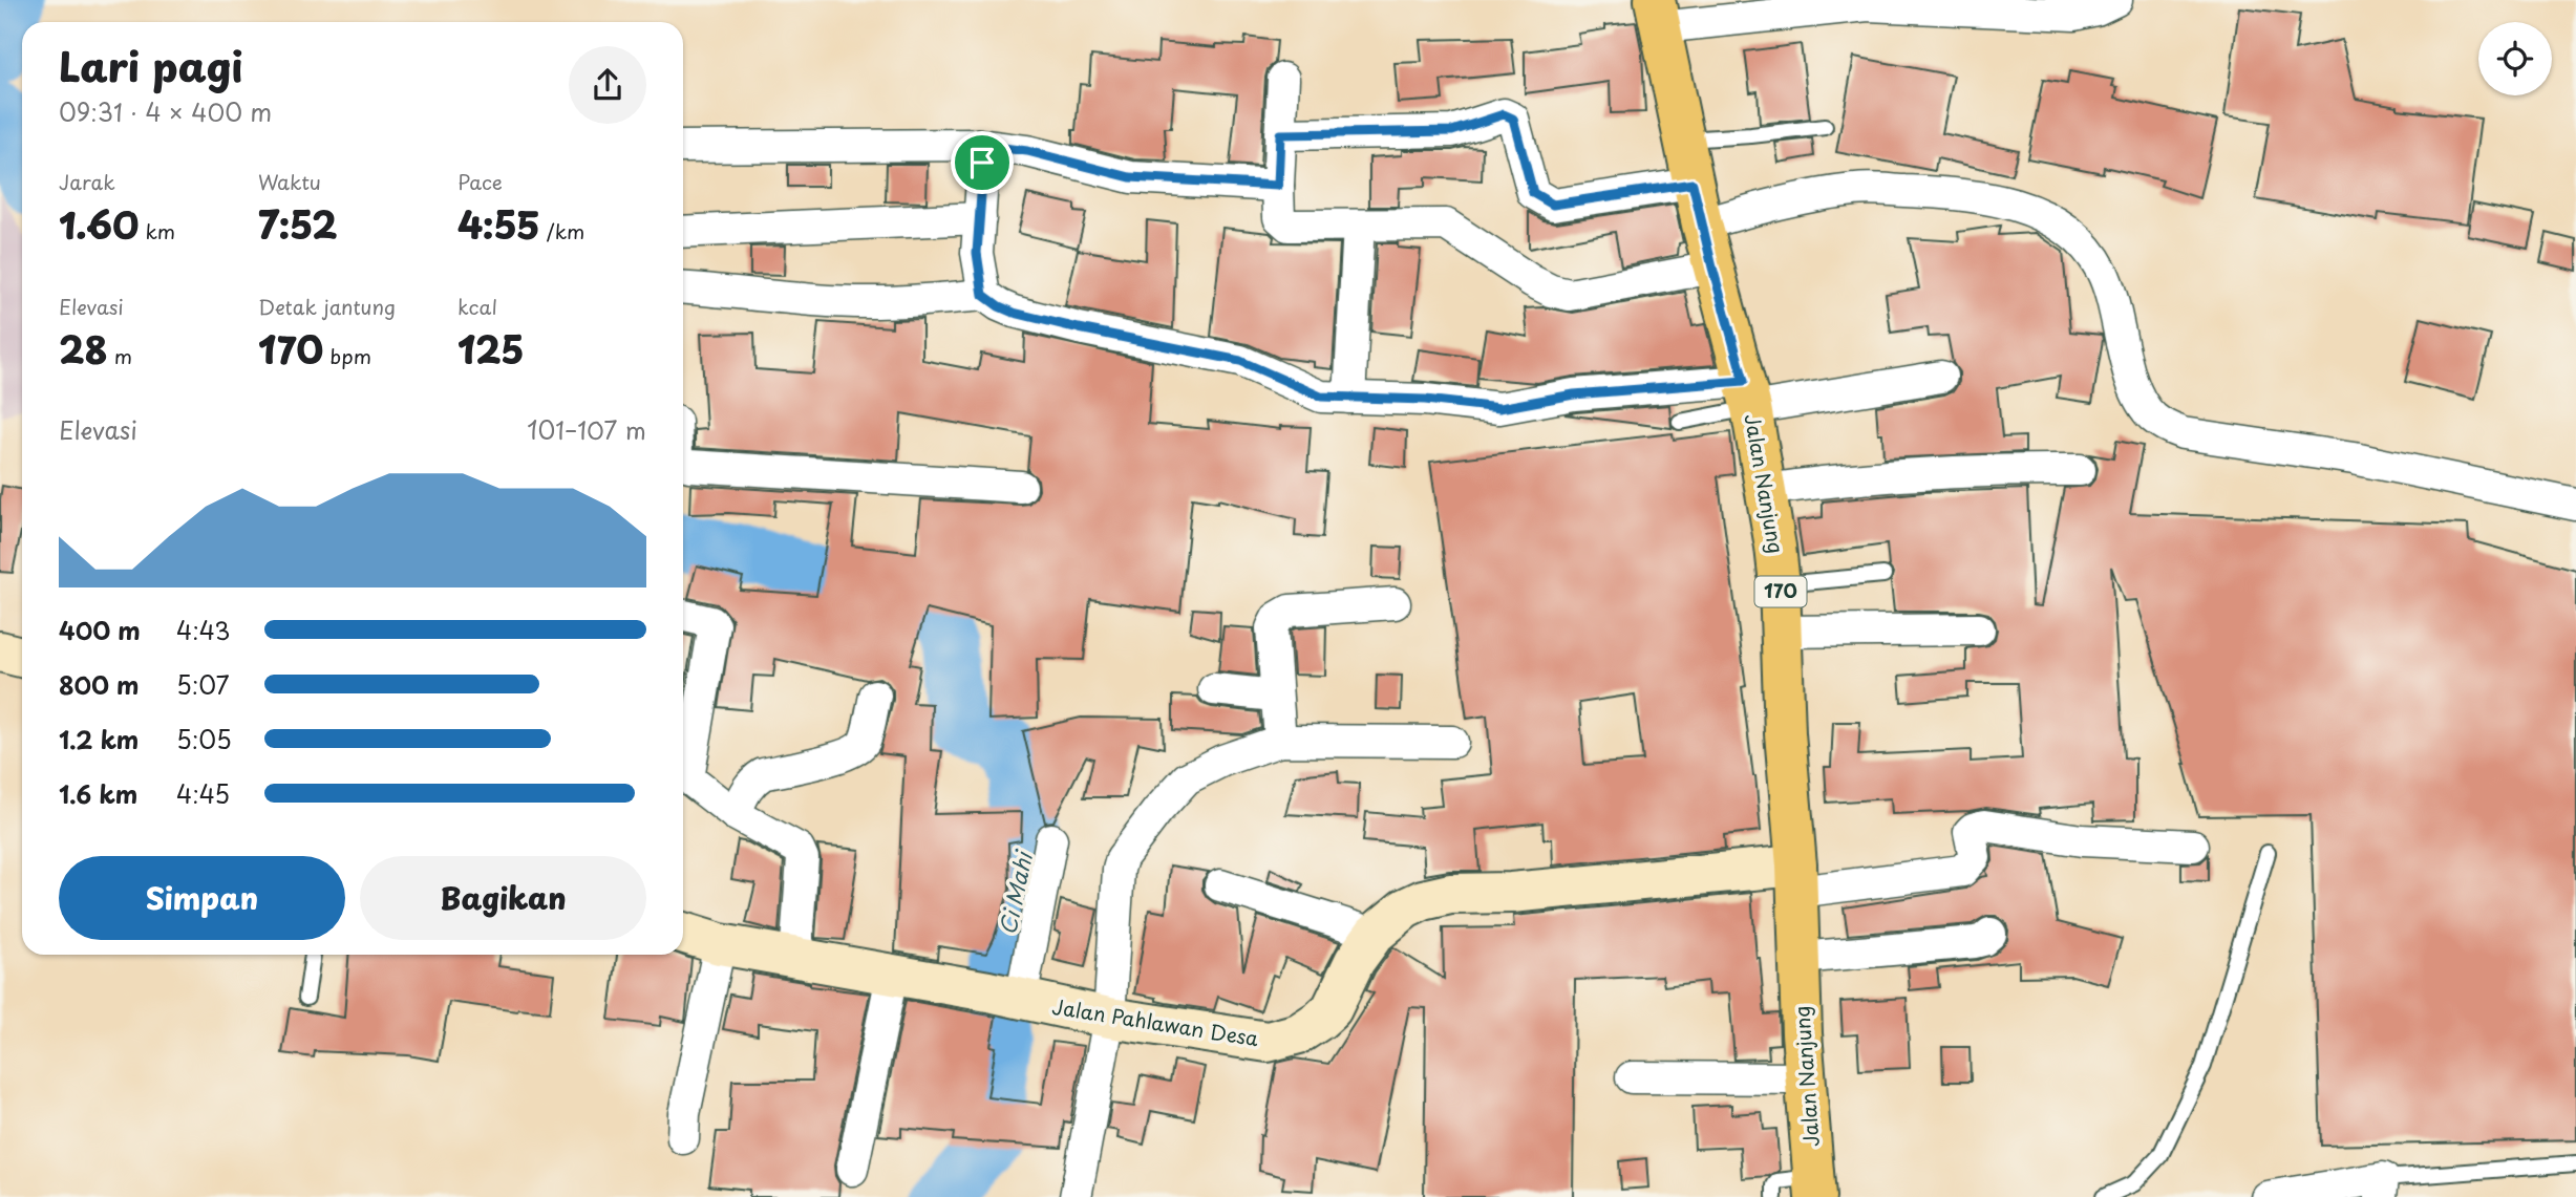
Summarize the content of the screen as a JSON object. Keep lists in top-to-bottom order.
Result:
{
  "streets": {
    "main road": ["Jalan Nanjung", "170", "Jalan Pahlawan Desa"]
  },
  "crossings": [
    ["Jalan Nanjung", "Jalan Pahlawan Desa"]
  ],
  "water": ["Ci Mahi"],
  "page": {
    "heading": ["Lari pagi", "09:31 · 4 × 400 m"],
    "stats": [
      ["Jarak", "1.60 km"],
      ["Waktu", "7:52"],
      ["Pace", "4:55 /km"],
      ["Elevasi", "28 m"],
      ["Detak jantung", "170 bpm"],
      ["kcal", "125"]
    ],
    "chart": ["Elevasi", "101–107 m"],
    "list": [
      {
        "name": "400 m",
        "note": "4:43"
      },
      {
        "name": "800 m",
        "note": "5:07"
      },
      {
        "name": "1.2 km",
        "note": "5:05"
      },
      {
        "name": "1.6 km",
        "note": "4:45"
      }
    ],
    "buttons": ["Simpan", "Bagikan"]
  }
}
